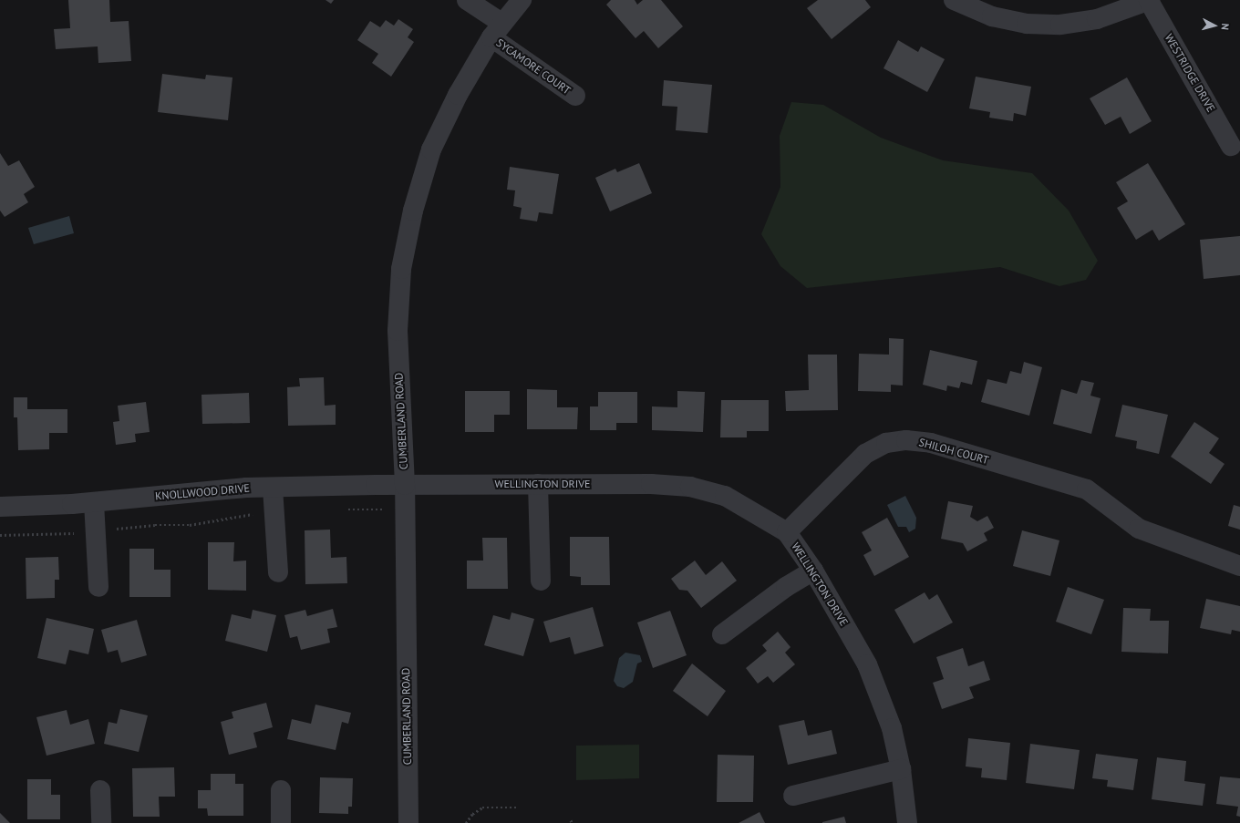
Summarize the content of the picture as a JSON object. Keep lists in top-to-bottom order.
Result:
{
  "streets": {
    "street": [
      "SYCAMORE COURT",
      "WESTRIDGE DRIVE",
      "CUMBERLAND ROAD",
      "SHILOH COURT",
      "WELLINGTON DRIVE",
      "KNOLLWOOD DRIVE"
    ]
  },
  "crossings": [
    ["SYCAMORE COURT", "CUMBERLAND ROAD"],
    ["CUMBERLAND ROAD", "WELLINGTON DRIVE"],
    ["CUMBERLAND ROAD", "KNOLLWOOD DRIVE"],
    ["SHILOH COURT", "WELLINGTON DRIVE"],
    ["WELLINGTON DRIVE", "KNOLLWOOD DRIVE"]
  ],
  "north": "right"
}
